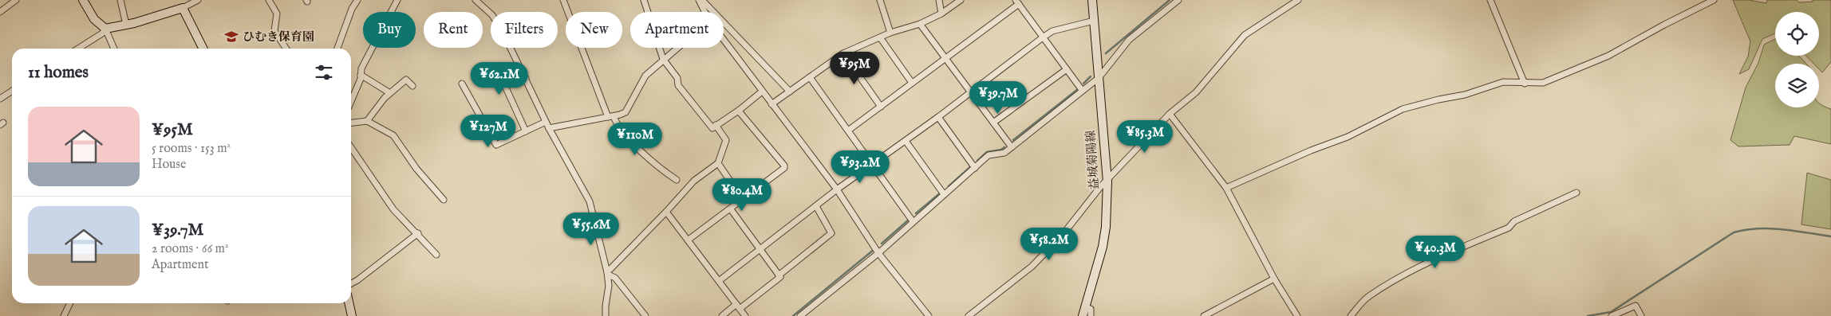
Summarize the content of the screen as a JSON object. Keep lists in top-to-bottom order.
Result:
{
  "streets": {
    "main road": ["益城菊陽線"]
  },
  "places": {
    "school or university": ["ひむき保育園"]
  },
  "page": {
    "chip": [
      "Buy",
      "Rent",
      "Filters",
      "New",
      "Apartment"
    ],
    "heading": "11 homes",
    "price": [
      "¥95M",
      "¥62.1M",
      "¥39.7M",
      "¥127M",
      "¥85.3M",
      "¥110M",
      "¥93.2M",
      "¥80.4M",
      "¥55.6M",
      "¥58.2M",
      "¥40.3M"
    ],
    "list": [
      {
        "name": "¥95M",
        "note": "5 rooms · 153 m² · House"
      },
      {
        "name": "¥39.7M",
        "note": "2 rooms · 66 m² · Apartment"
      }
    ]
  }
}
